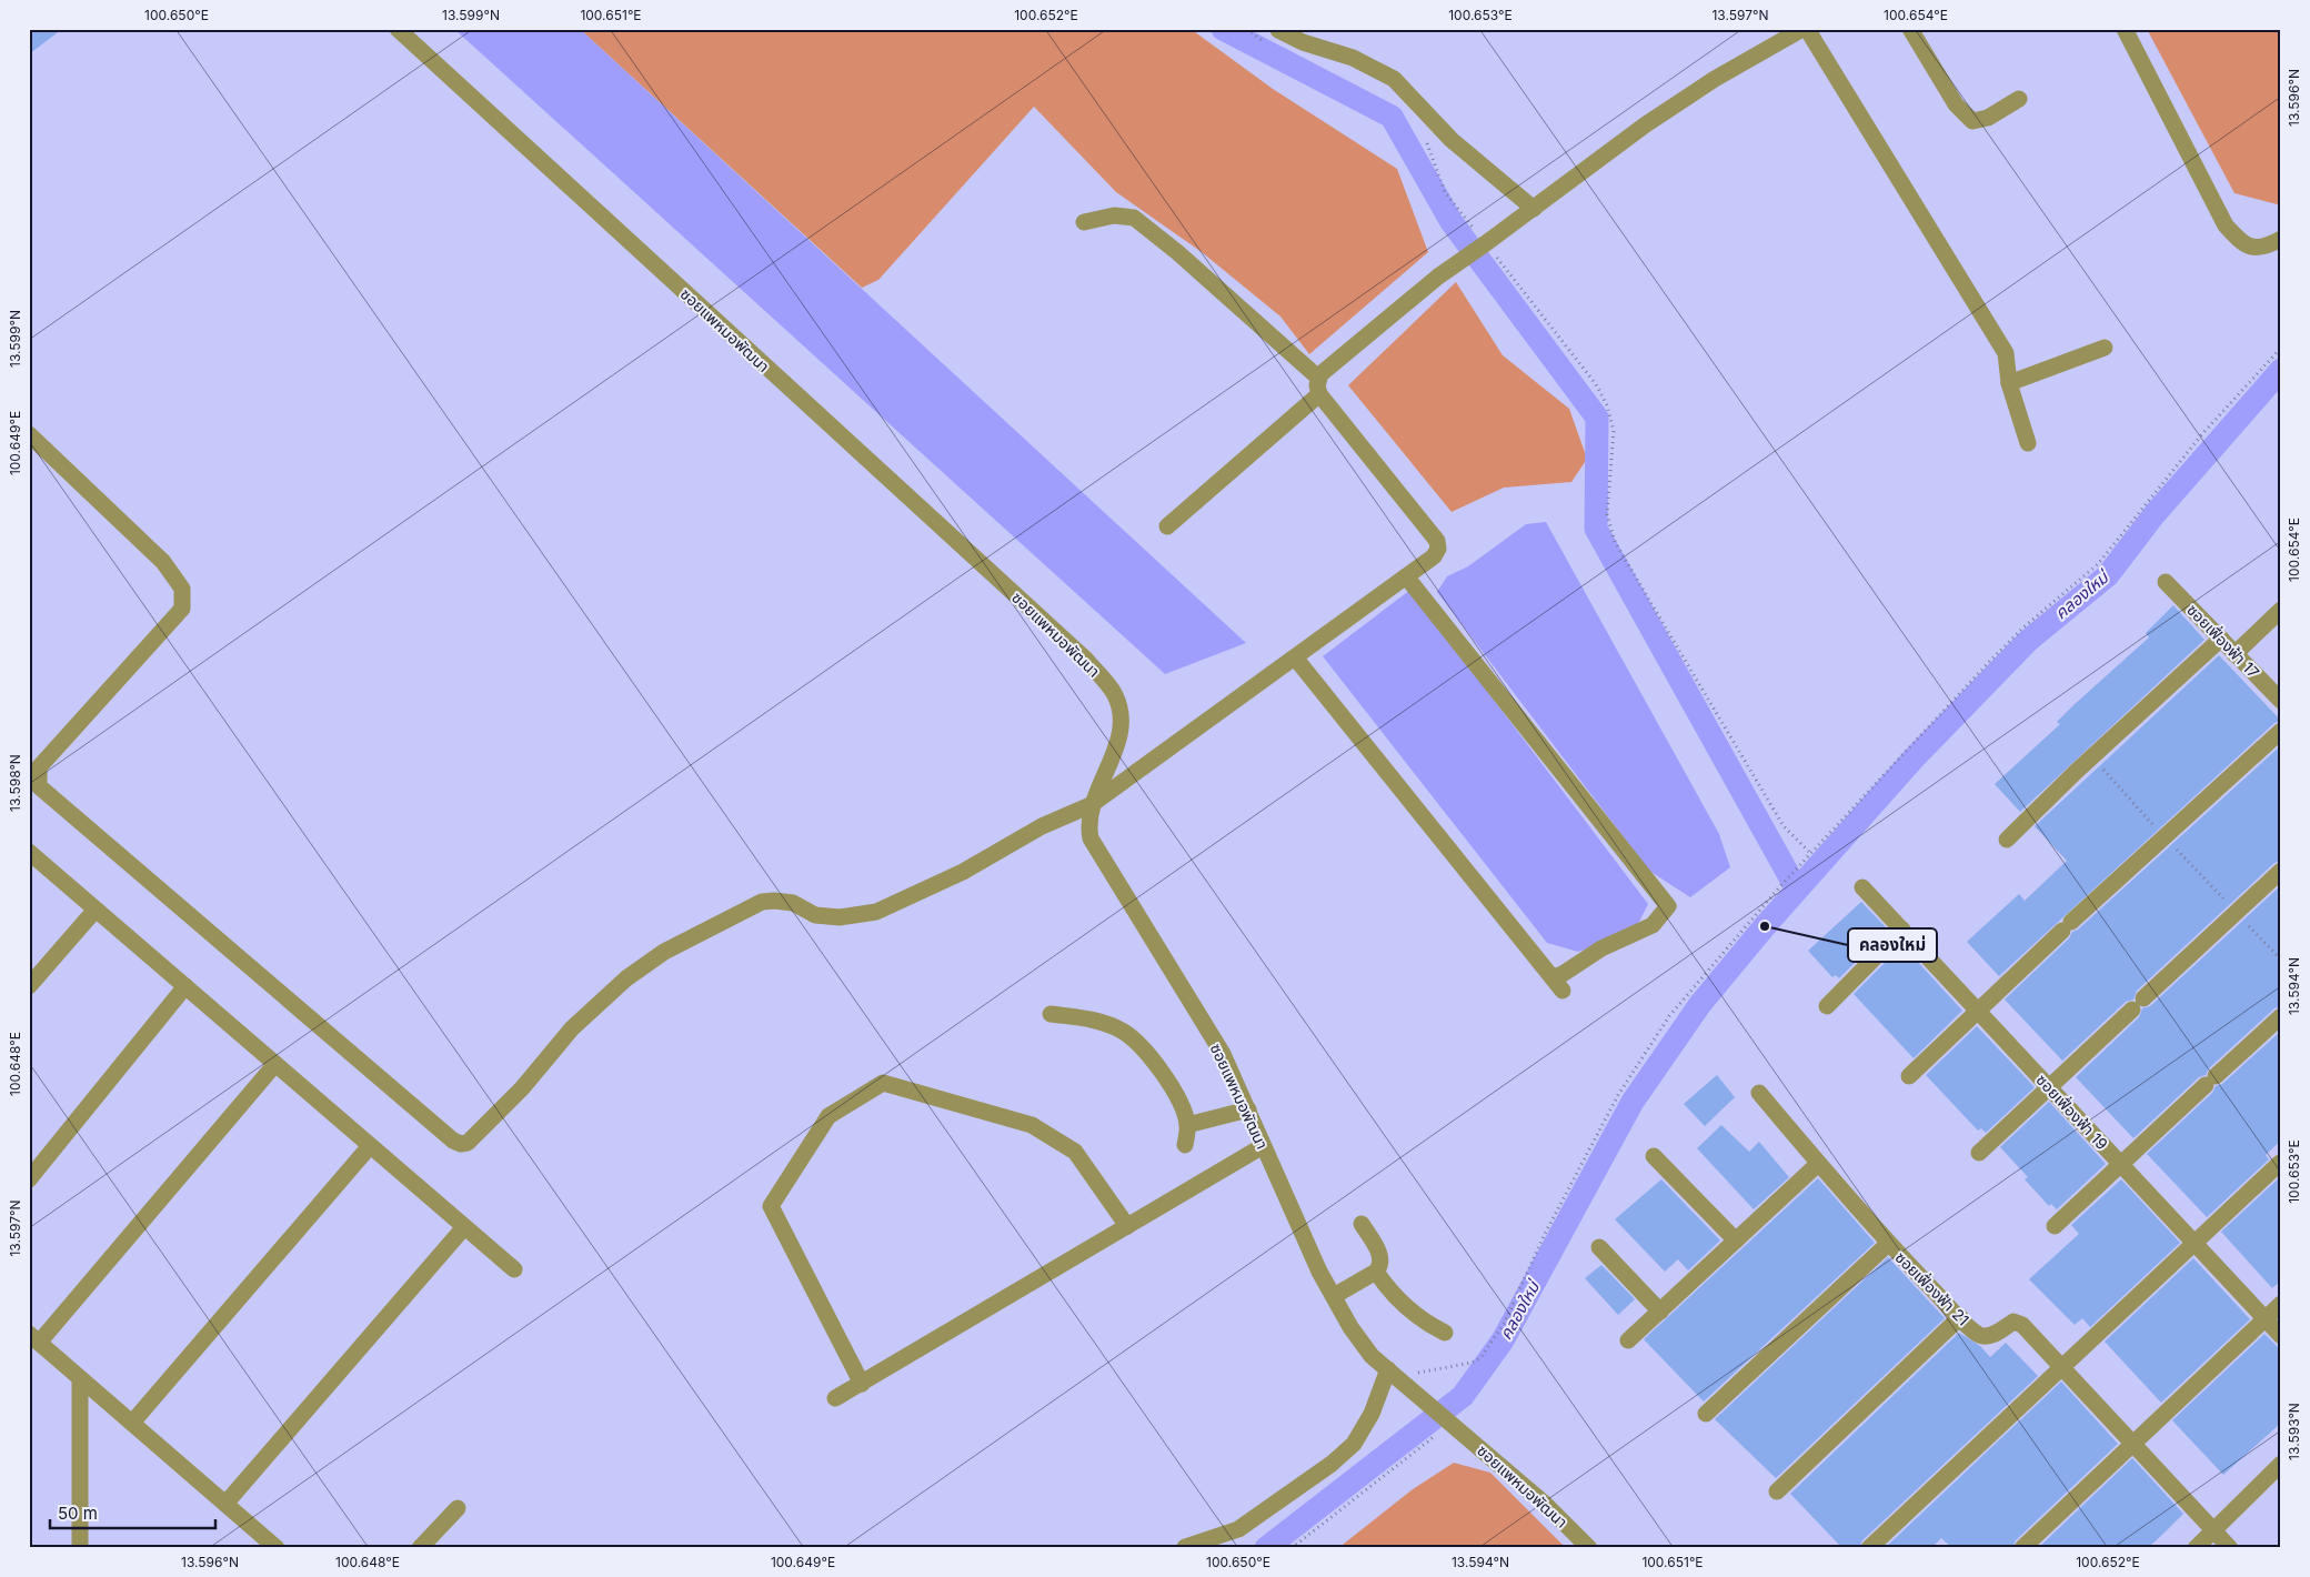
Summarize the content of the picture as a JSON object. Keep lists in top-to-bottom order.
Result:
{
  "streets": {
    "street": [
      "ซอยแพหมอพัฒนา",
      "ซอยเฟื่องฟ้า 17",
      "ซอยเฟื่องฟ้า 19",
      "ซอยเฟื่องฟ้า 21"
    ]
  },
  "water": ["คลองใหม่"],
  "places": ["คลองใหม่"],
  "scale_bar": "50 m",
  "coordinates": [
    "100.650°E",
    "13.599°N",
    "100.651°E",
    "100.652°E",
    "100.653°E",
    "13.597°N",
    "100.654°E",
    "13.596°N",
    "100.649°E",
    "13.598°N",
    "13.594°N",
    "100.648°E",
    "13.593°N"
  ]
}
